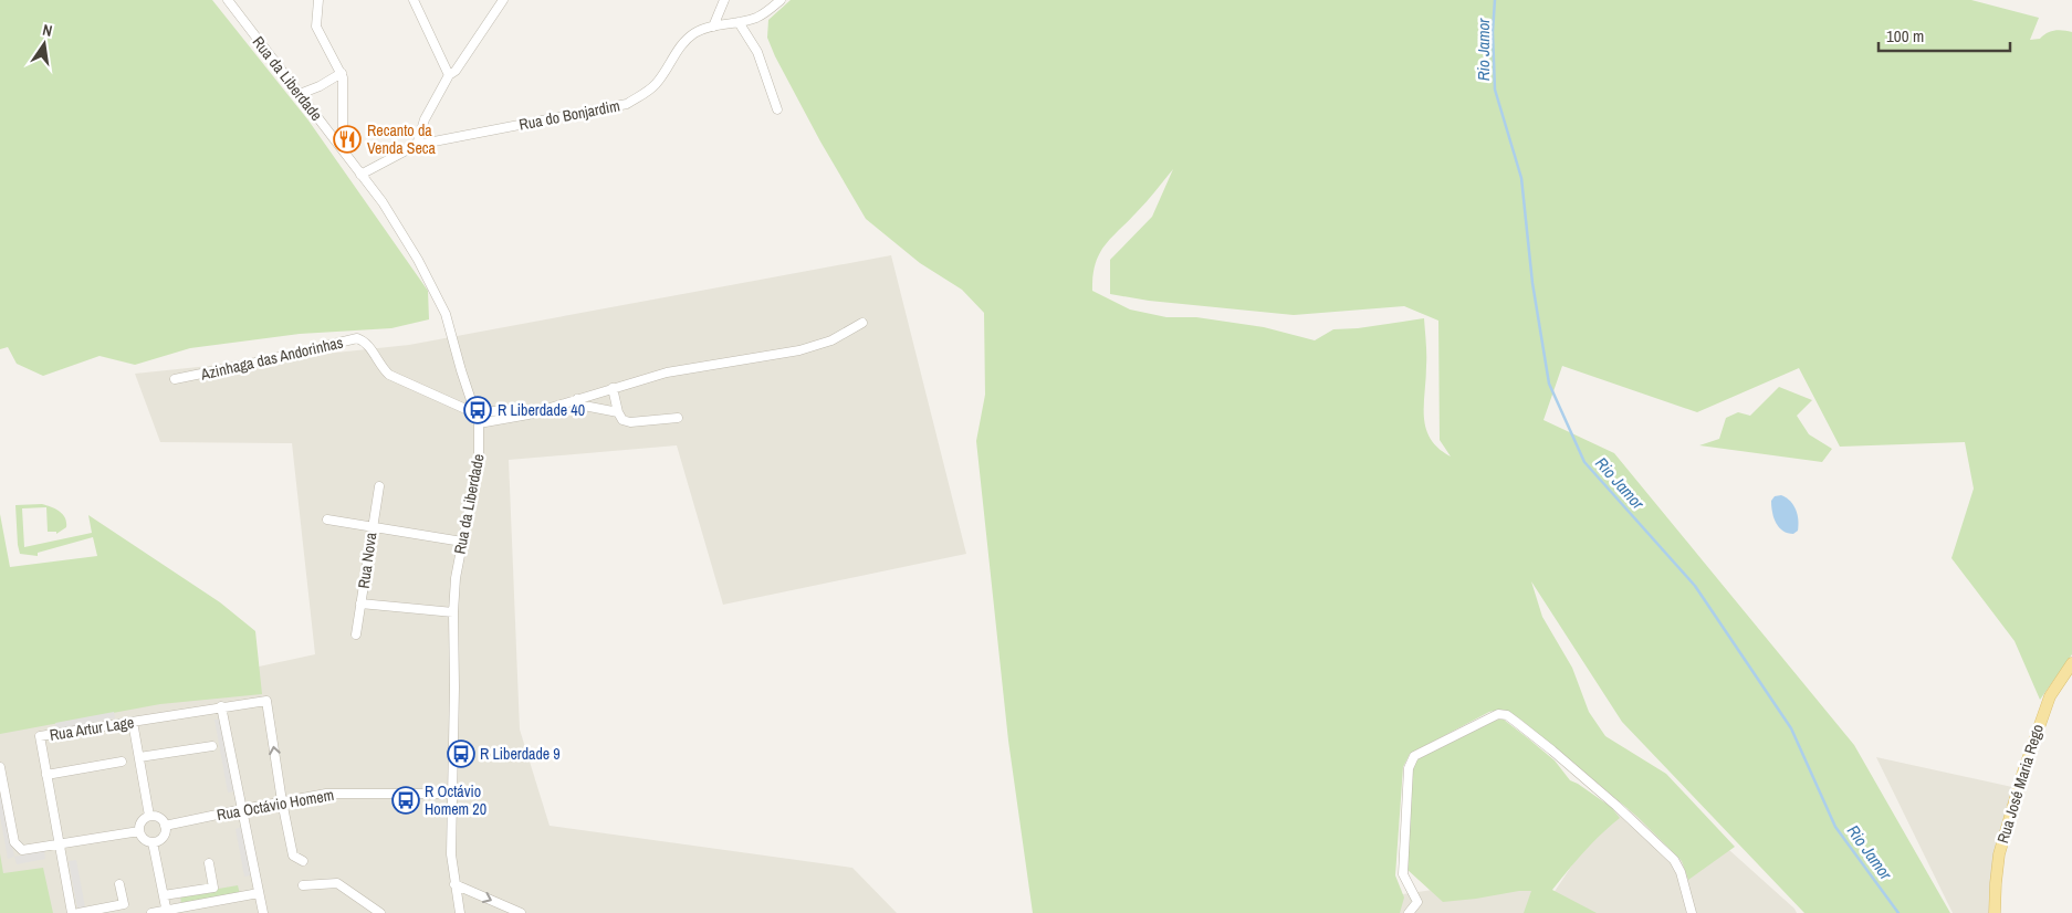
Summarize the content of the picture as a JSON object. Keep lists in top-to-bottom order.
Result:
{
  "streets": {
    "main road": ["Rua José Maria Rego"],
    "street": [
      "Rua da Liberdade",
      "Rua do Bonjardim",
      "Azinhaga das Andorinhas",
      "Rua Nova",
      "Rua Artur Lage",
      "Rua Octávio Homem"
    ]
  },
  "crossings": [
    ["Rua da Liberdade", "Rua do Bonjardim"],
    ["Rua da Liberdade", "Azinhaga das Andorinhas"],
    ["Rua da Liberdade", "Rua Octávio Homem"],
    ["Rua Artur Lage", "Rua Octávio Homem"]
  ],
  "water": ["Rio Jamor"],
  "places": {
    "restaurant": ["Recanto da Venda Seca"],
    "bus stop": ["R Liberdade 40", "R Liberdade 9", "R Octávio Homem 20"]
  },
  "scale_bar": "100 m",
  "north": "top"
}
